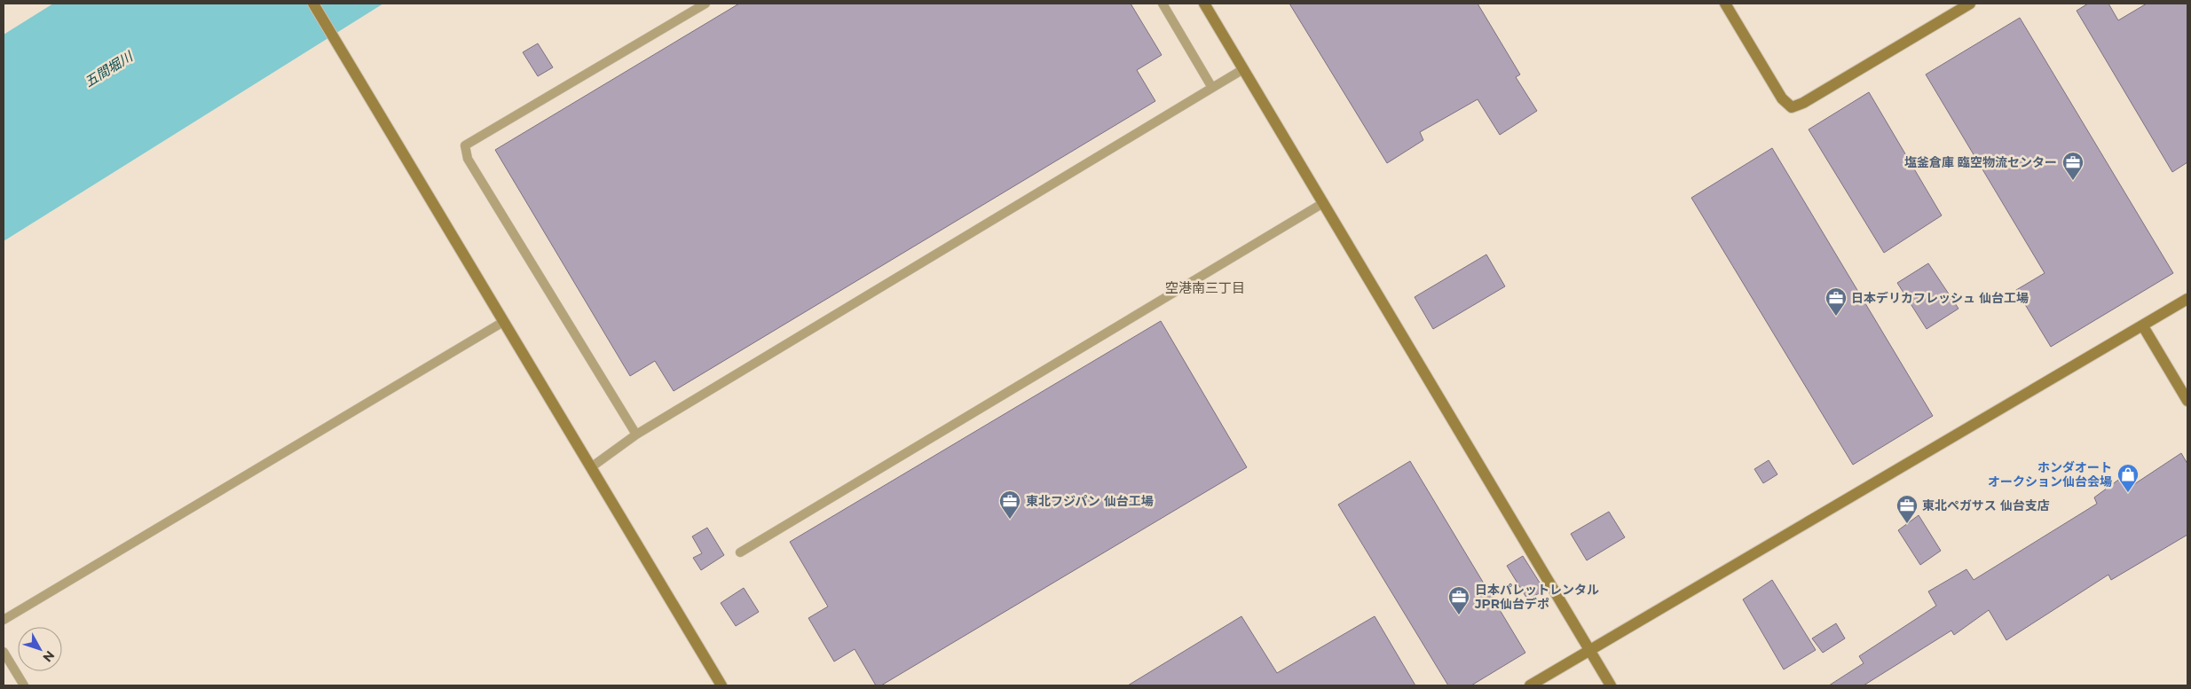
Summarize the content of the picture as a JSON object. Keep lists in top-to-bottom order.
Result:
{
  "districts": ["空港南三丁目"],
  "water": ["五間堀川"],
  "places": {
    "office": [
      "塩釜倉庫 臨空物流センター",
      "日本デリカフレッシュ 仙台工場",
      "東北フジパン 仙台工場",
      "東北ペガサス 仙台支店",
      "日本パレットレンタル JPR仙台デポ"
    ],
    "shop": ["ホンダオート オークション仙台会場"]
  },
  "north": "bottom right"
}
